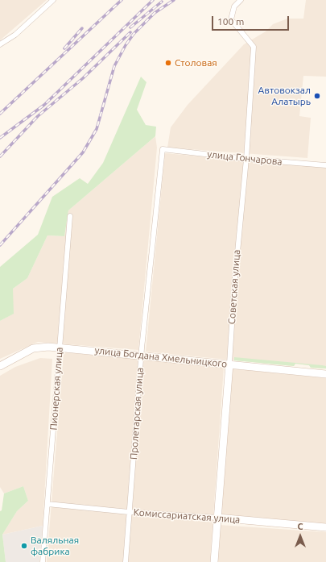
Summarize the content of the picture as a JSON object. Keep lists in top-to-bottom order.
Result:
{
  "streets": {
    "main road": ["Советская улица", "улица Богдана Хмельницкого", "Комиссариатская улица"],
    "street": ["улица Гончарова", "Пионерская улица", "Пролетарская улица"]
  },
  "crossings": [
    ["улица Гончарова", "Советская улица"],
    ["улица Гончарова", "Пролетарская улица"],
    ["Советская улица", "улица Богдана Хмельницкого"],
    ["Советская улица", "Комиссариатская улица"],
    ["улица Богдана Хмельницкого", "Пионерская улица"],
    ["улица Богдана Хмельницкого", "Пролетарская улица"],
    ["Пионерская улица", "Комиссариатская улица"],
    ["Пролетарская улица", "Комиссариатская улица"]
  ],
  "places": ["Столовая", "Автовокзал Алатырь", "Валяльная фабрика"],
  "scale_bar": "100 m",
  "north": "top"
}
